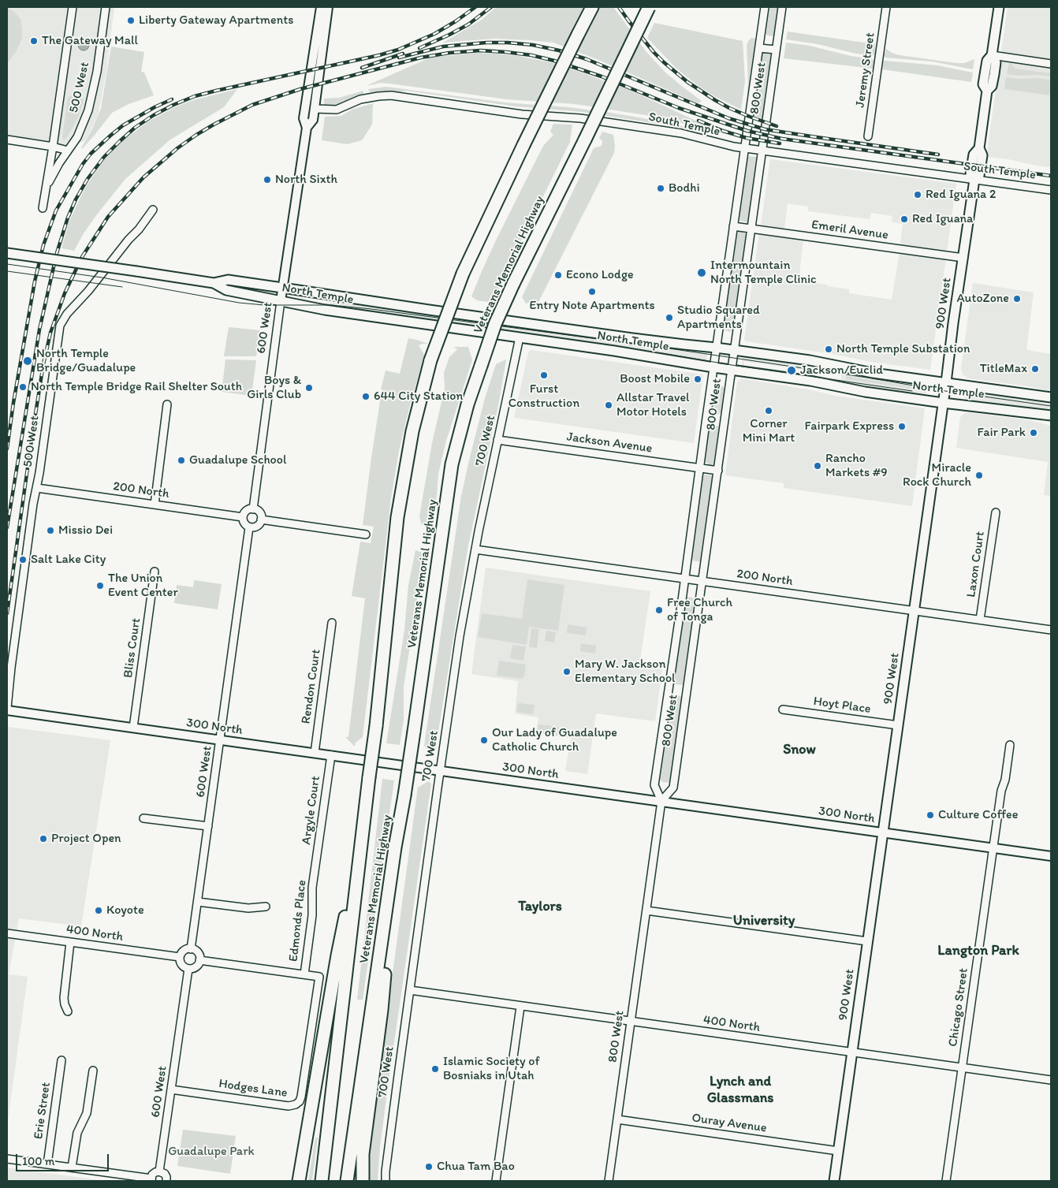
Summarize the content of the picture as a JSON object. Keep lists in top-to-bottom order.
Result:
{
  "streets": {
    "highway": ["Veterans Memorial Highway"],
    "main road": ["North Temple", "900 West"],
    "street": [
      "Jeremy Street",
      "500 West",
      "800 West",
      "South Temple",
      "Emeril Avenue",
      "600 West",
      "700 West",
      "Jackson Avenue",
      "200 North",
      "Laxon Court",
      "Bliss Court",
      "Rendon Court",
      "Hoyt Place",
      "300 North",
      "Argyle Court",
      "Edmonds Place",
      "400 North",
      "Chicago Street",
      "Hodges Lane",
      "Erie Street",
      "Ouray Avenue"
    ]
  },
  "crossings": [
    ["500 West", "200 North"],
    ["500 West", "300 North"],
    ["800 West", "South Temple"],
    ["800 West", "Emeril Avenue"],
    ["800 West", "North Temple"],
    ["800 West", "Jackson Avenue"],
    ["800 West", "200 North"],
    ["800 West", "300 North"],
    ["800 West", "400 North"],
    ["800 West", "Ouray Avenue"],
    ["South Temple", "900 West"],
    ["South Temple", "600 West"],
    ["Emeril Avenue", "900 West"],
    ["North Temple", "900 West"],
    ["North Temple", "600 West"],
    ["North Temple", "700 West"],
    ["900 West", "200 North"],
    ["900 West", "Hoyt Place"],
    ["900 West", "300 North"],
    ["900 West", "400 North"],
    ["900 West", "Ouray Avenue"],
    ["600 West", "200 North"],
    ["600 West", "300 North"],
    ["600 West", "400 North"],
    ["600 West", "Hodges Lane"],
    ["700 West", "Jackson Avenue"],
    ["700 West", "200 North"],
    ["700 West", "300 North"],
    ["700 West", "400 North"],
    ["200 North", "Laxon Court"],
    ["Bliss Court", "300 North"],
    ["Rendon Court", "300 North"],
    ["300 North", "Argyle Court"],
    ["300 North", "Chicago Street"],
    ["Argyle Court", "Edmonds Place"],
    ["Edmonds Place", "Hodges Lane"],
    ["400 North", "Chicago Street"]
  ],
  "districts": [
    "Snow",
    "Taylors",
    "University",
    "Langton Park",
    "Lynch and Glassmans"
  ],
  "parks": ["Guadalupe Park"],
  "places": [
    "Liberty Gateway Apartments",
    "The Gateway Mall",
    "North Sixth",
    "Bodhi",
    "Red Iguana 2",
    "Red Iguana",
    "Intermountain North Temple Clinic",
    "Econo Lodge",
    "Entry Note Apartments",
    "AutoZone",
    "Studio Squared Apartments",
    "North Temple Substation",
    "North Temple Bridge/Guadalupe",
    "TitleMax",
    "Jackson/Euclid",
    "Furst Construction",
    "Boost Mobile",
    "North Temple Bridge Rail Shelter South",
    "Boys & Girls Club",
    "644 City Station",
    "Allstar Travel Motor Hotels",
    "Corner Mini Mart",
    "Fairpark Express",
    "Fair Park",
    "Guadalupe School",
    "Rancho Markets #9",
    "Miracle Rock Church",
    "Missio Dei",
    "Salt Lake City",
    "The Union Event Center",
    "Free Church of Tonga",
    "Mary W. Jackson Elementary School",
    "Our Lady of Guadalupe Catholic Church",
    "Culture Coffee",
    "Project Open",
    "Koyote",
    "Islamic Society of Bosniaks in Utah",
    "Chua Tam Bao"
  ],
  "scale_bar": "100 m"
}
